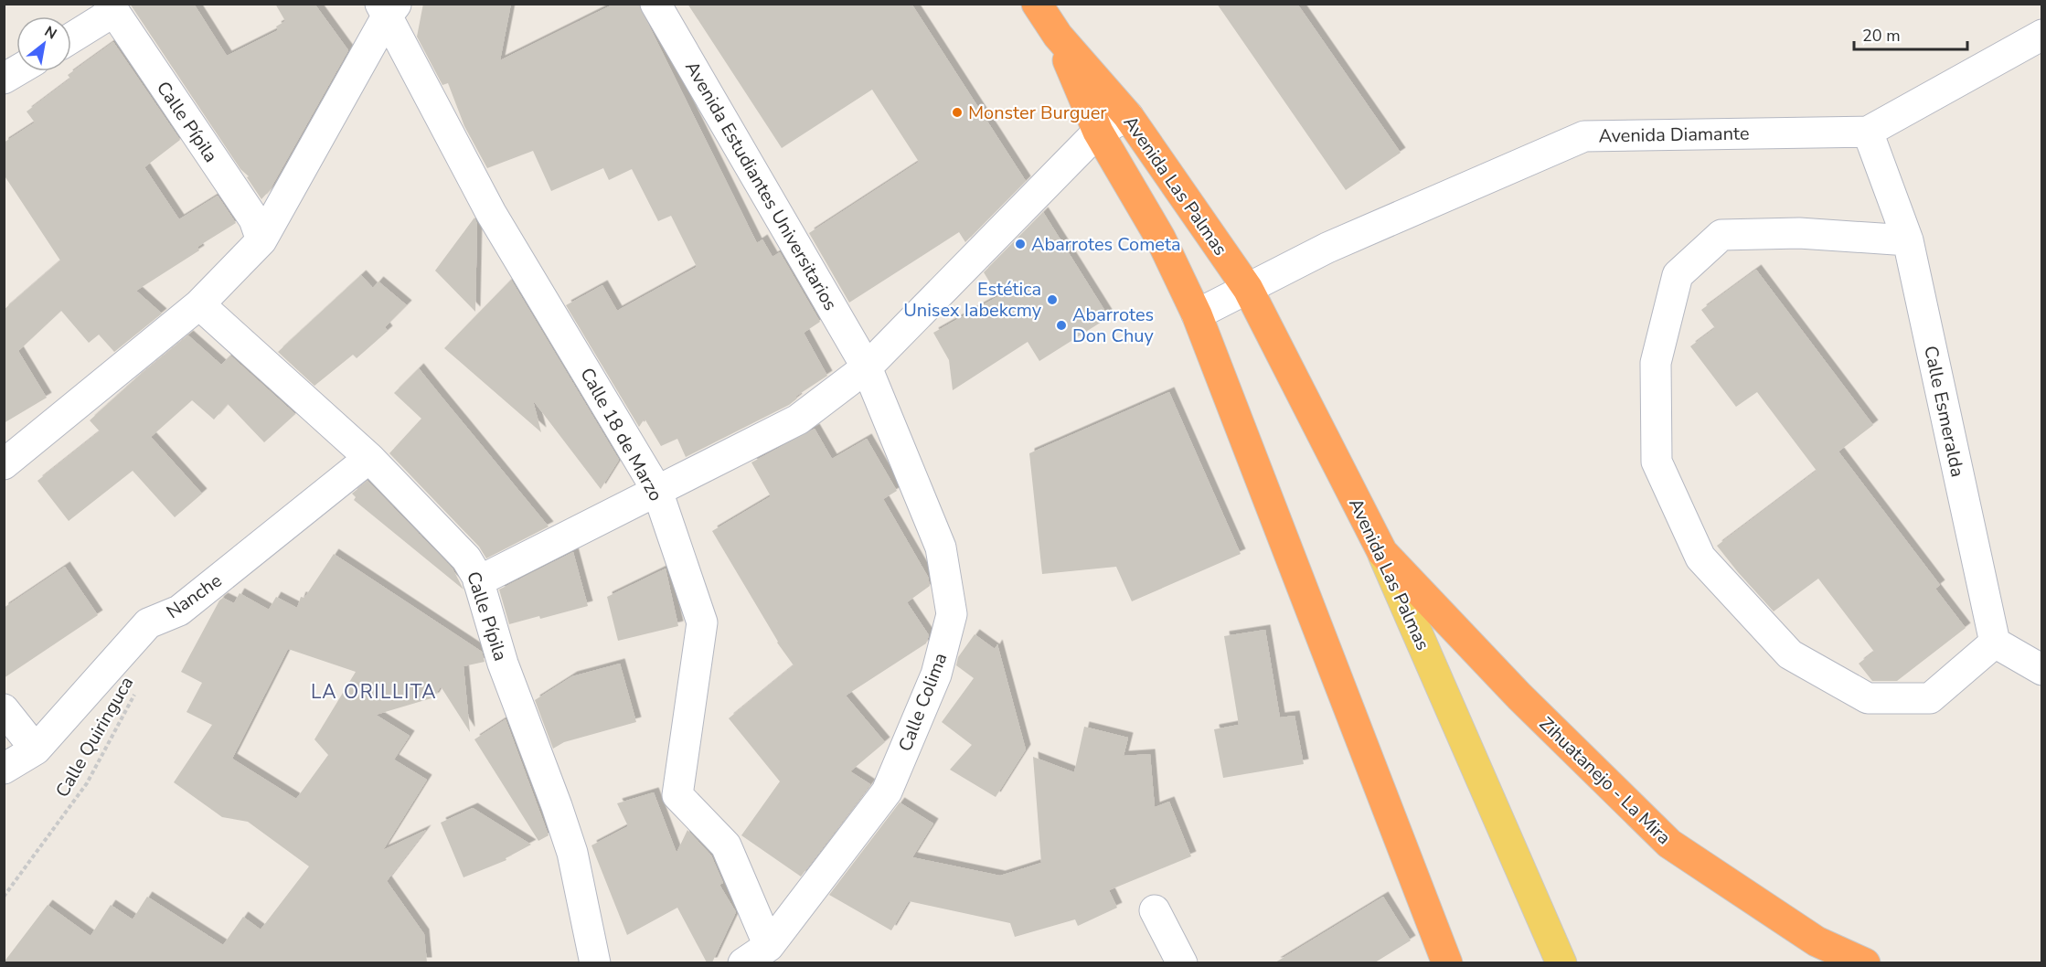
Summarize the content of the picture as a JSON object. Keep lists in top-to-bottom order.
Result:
{
  "streets": {
    "highway": ["Avenida Las Palmas", "Zihuatanejo - La Mira"],
    "street": [
      "Calle Pípila",
      "Avenida Diamante",
      "Avenida Estudiantes Universitarios",
      "Calle Esmeralda",
      "Calle 18 de Marzo",
      "Nanche",
      "Calle Colima"
    ],
    "path": ["Calle Quiringuca"]
  },
  "crossings": [
    ["Calle Pípila", "Nanche"],
    ["Avenida Diamante", "Avenida Las Palmas"],
    ["Avenida Diamante", "Calle Esmeralda"],
    ["Avenida Estudiantes Universitarios", "Calle Colima"],
    ["Avenida Las Palmas", "Zihuatanejo - La Mira"],
    ["Calle 18 de Marzo", "Calle Colima"]
  ],
  "districts": ["LA ORILLITA"],
  "places": [
    "Monster Burguer",
    "Abarrotes Cometa",
    "Estética Unisex Iabekcmy",
    "Abarrotes Don Chuy"
  ],
  "scale_bar": "20 m",
  "north": "top right"
}
